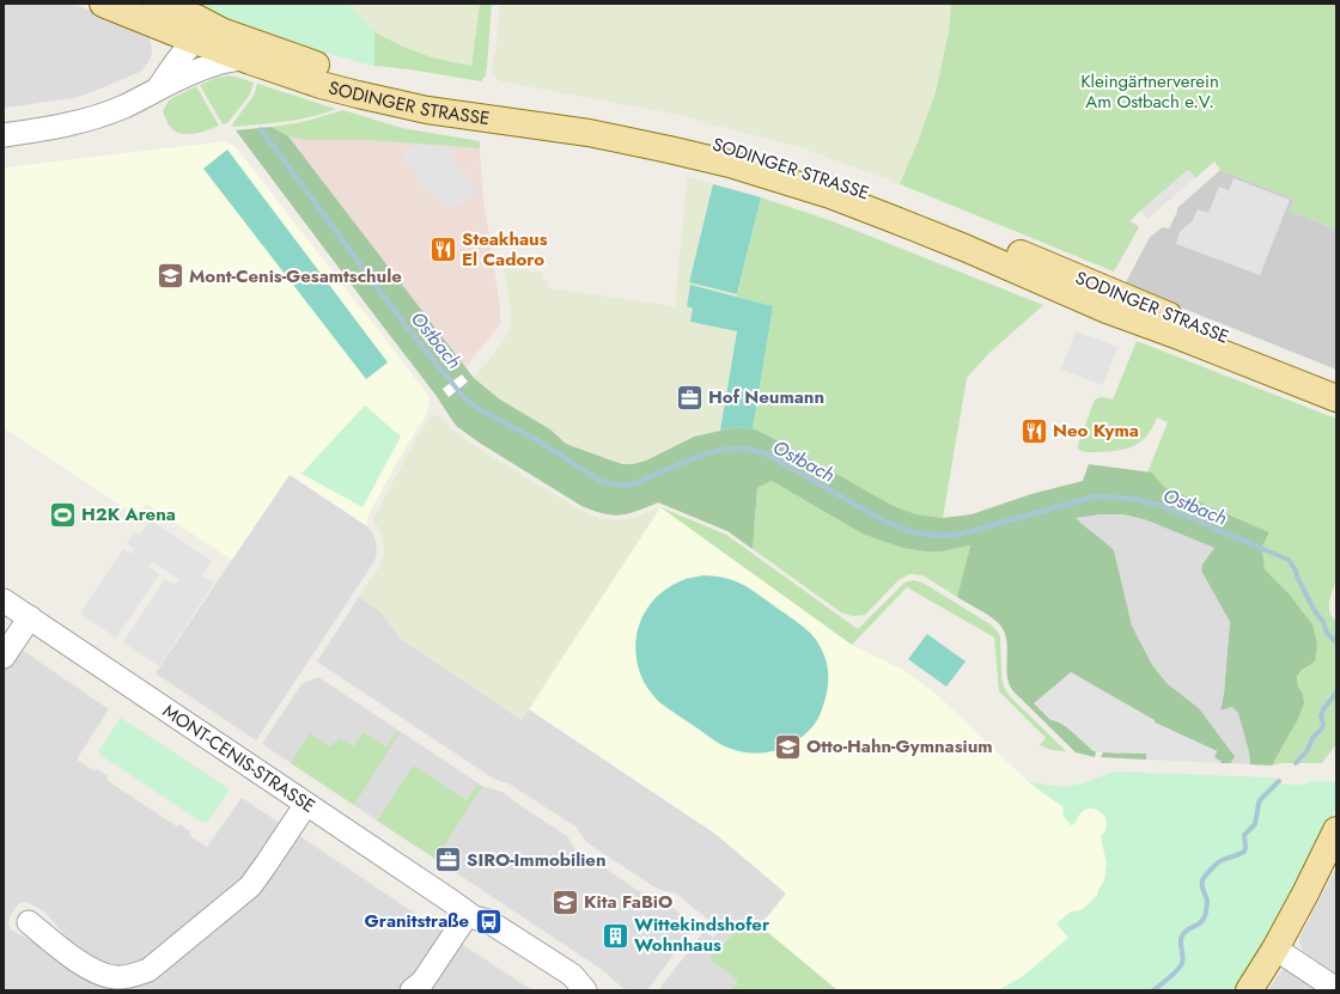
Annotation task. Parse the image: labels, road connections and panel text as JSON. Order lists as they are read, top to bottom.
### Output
{
  "streets": {
    "main road": ["SODINGER STRASSE"],
    "street": ["MONT-CENIS-STRASSE"]
  },
  "water": ["Ostbach"],
  "parks": ["Kleingärtnerverein Am Ostbach e.V."],
  "places": {
    "restaurant": ["Steakhaus El Cadoro", "Neo Kyma"],
    "school or university": ["Mont-Cenis-Gesamtschule", "Otto-Hahn-Gymnasium", "Kita FaBiO"],
    "office": ["Hof Neumann", "SIRO-Immobilien"],
    "sports": ["H2K Arena"],
    "bus stop": ["Granitstraße"],
    "building": ["Wittekindshofer Wohnhaus"]
  }
}
